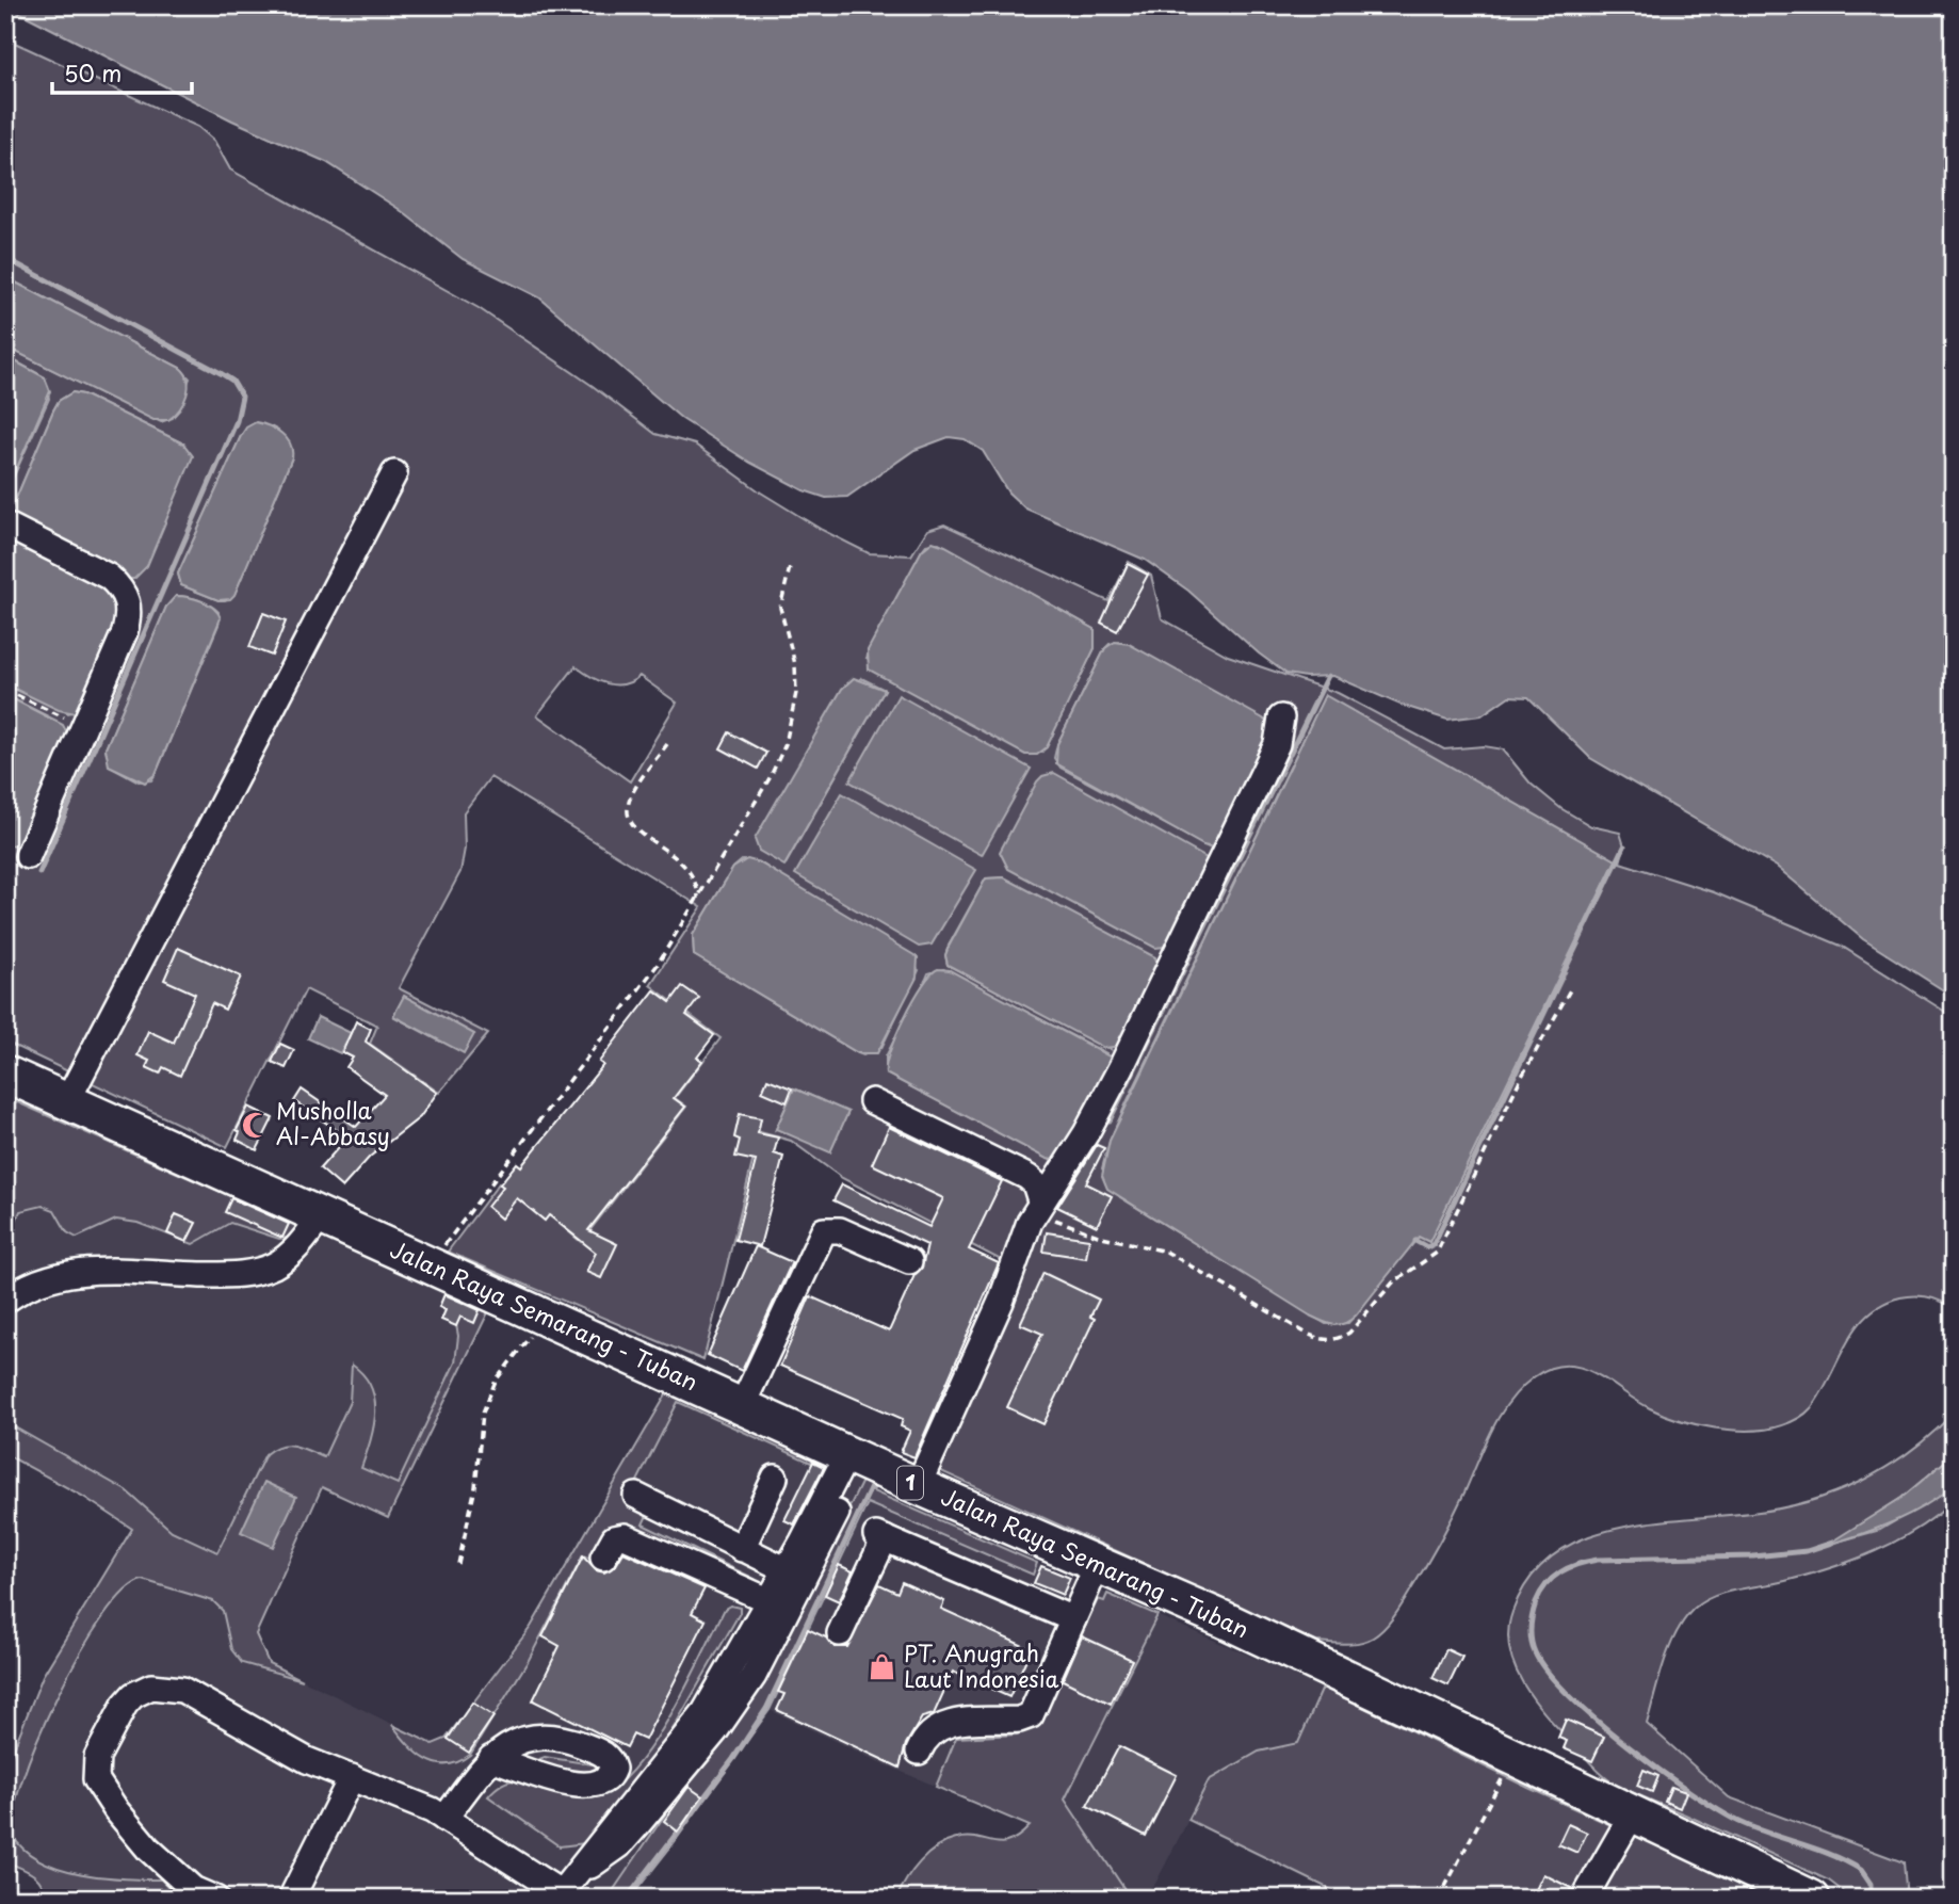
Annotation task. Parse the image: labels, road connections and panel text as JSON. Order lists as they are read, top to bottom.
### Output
{
  "streets": {
    "highway": ["Jalan Raya Semarang - Tuban", "1"]
  },
  "places": {
    "mosque": ["Musholla Al-Abbasy"],
    "shop": ["PT. Anugrah Laut Indonesia"]
  },
  "scale_bar": "50 m"
}
